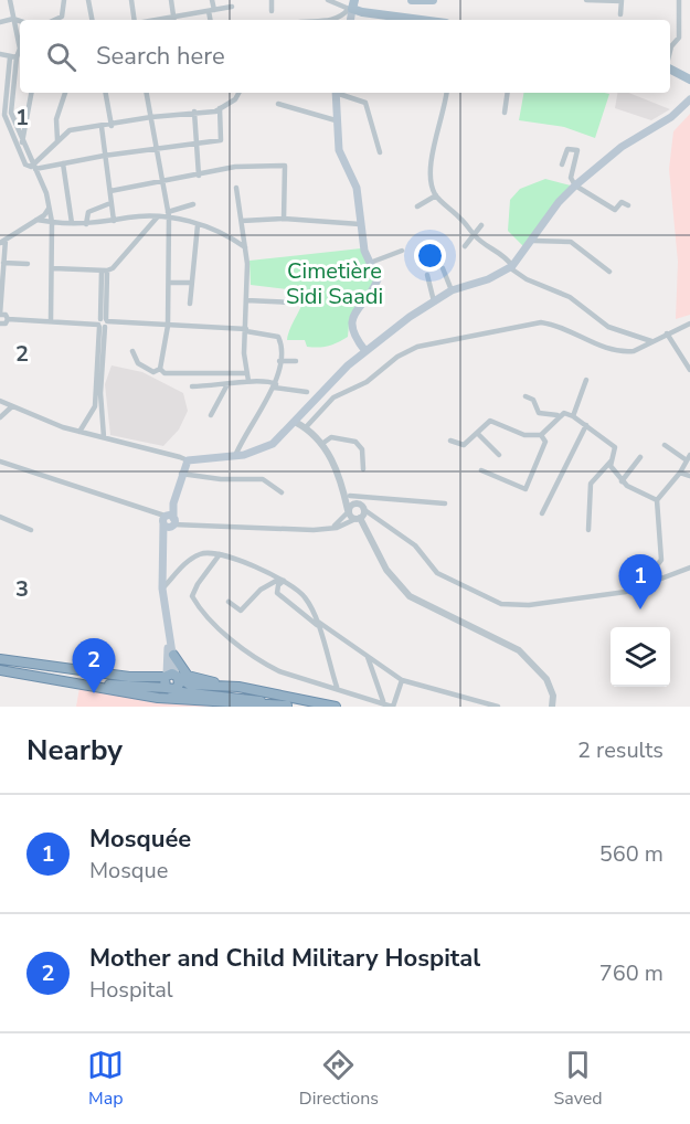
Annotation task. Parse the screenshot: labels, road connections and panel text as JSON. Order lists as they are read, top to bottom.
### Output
{
  "parks": ["Cimetière Sidi Saadi"],
  "page": {
    "search": "Search here",
    "pins": ["1", "2"],
    "heading": ["Nearby", "2 results"],
    "list": [
      {
        "mark": "1",
        "name": "Mosquée",
        "note": "Mosque",
        "value": "560 m"
      },
      {
        "mark": "2",
        "name": "Mother and Child Military Hospital",
        "note": "Hospital",
        "value": "760 m"
      }
    ],
    "nav": ["Map", "Directions", "Saved"]
  },
  "grid": {
    "rows": ["1", "2", "3"]
  }
}
